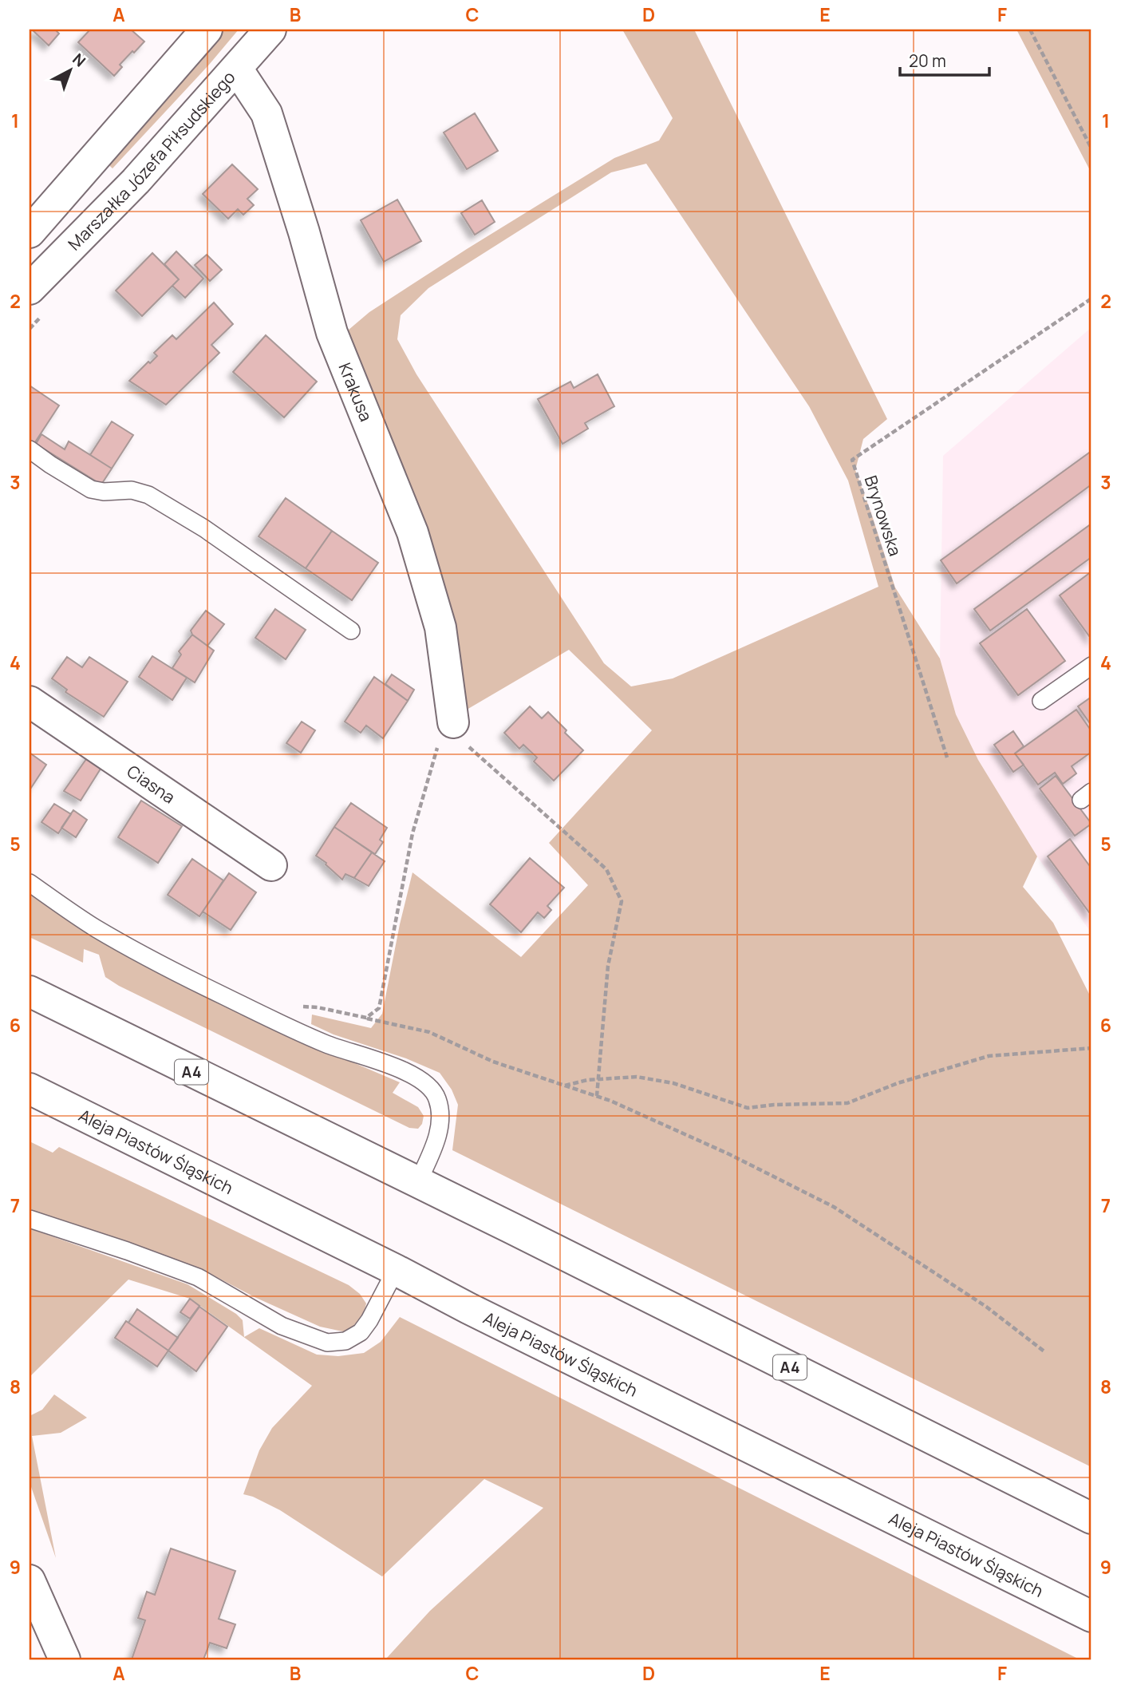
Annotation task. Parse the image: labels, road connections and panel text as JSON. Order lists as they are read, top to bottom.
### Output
{
  "streets": {
    "main road": [
      "Marszałka Józefa Piłsudskiego",
      "Krakusa",
      "Ciasna",
      "A4",
      "Aleja Piastów Śląskich"
    ],
    "path": ["Brynowska"]
  },
  "crossings": [
    ["Marszałka Józefa Piłsudskiego", "Krakusa"]
  ],
  "scale_bar": "20 m",
  "north": "top right",
  "grid": {
    "columns": [
      "A",
      "B",
      "C",
      "D",
      "E",
      "F"
    ],
    "rows": [
      "1",
      "2",
      "3",
      "4",
      "5",
      "6",
      "7",
      "8",
      "9"
    ]
  }
}
